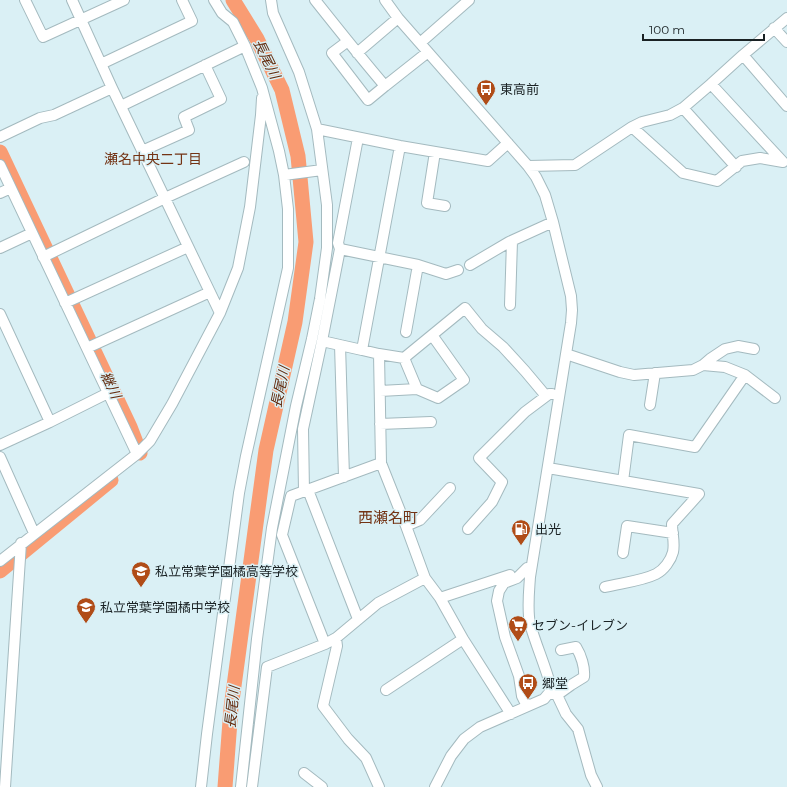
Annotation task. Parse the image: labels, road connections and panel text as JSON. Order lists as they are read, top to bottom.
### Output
{
  "districts": ["瀬名中央二丁目", "西瀬名町"],
  "water": ["長尾川", "継川"],
  "places": {
    "bus stop": ["東高前", "郷堂"],
    "fuel station": ["出光"],
    "school or university": ["私立常葉学園橘高等学校", "私立常葉学園橘中学校"],
    "supermarket": ["セブン-イレブン"]
  },
  "scale_bar": "100 m"
}
